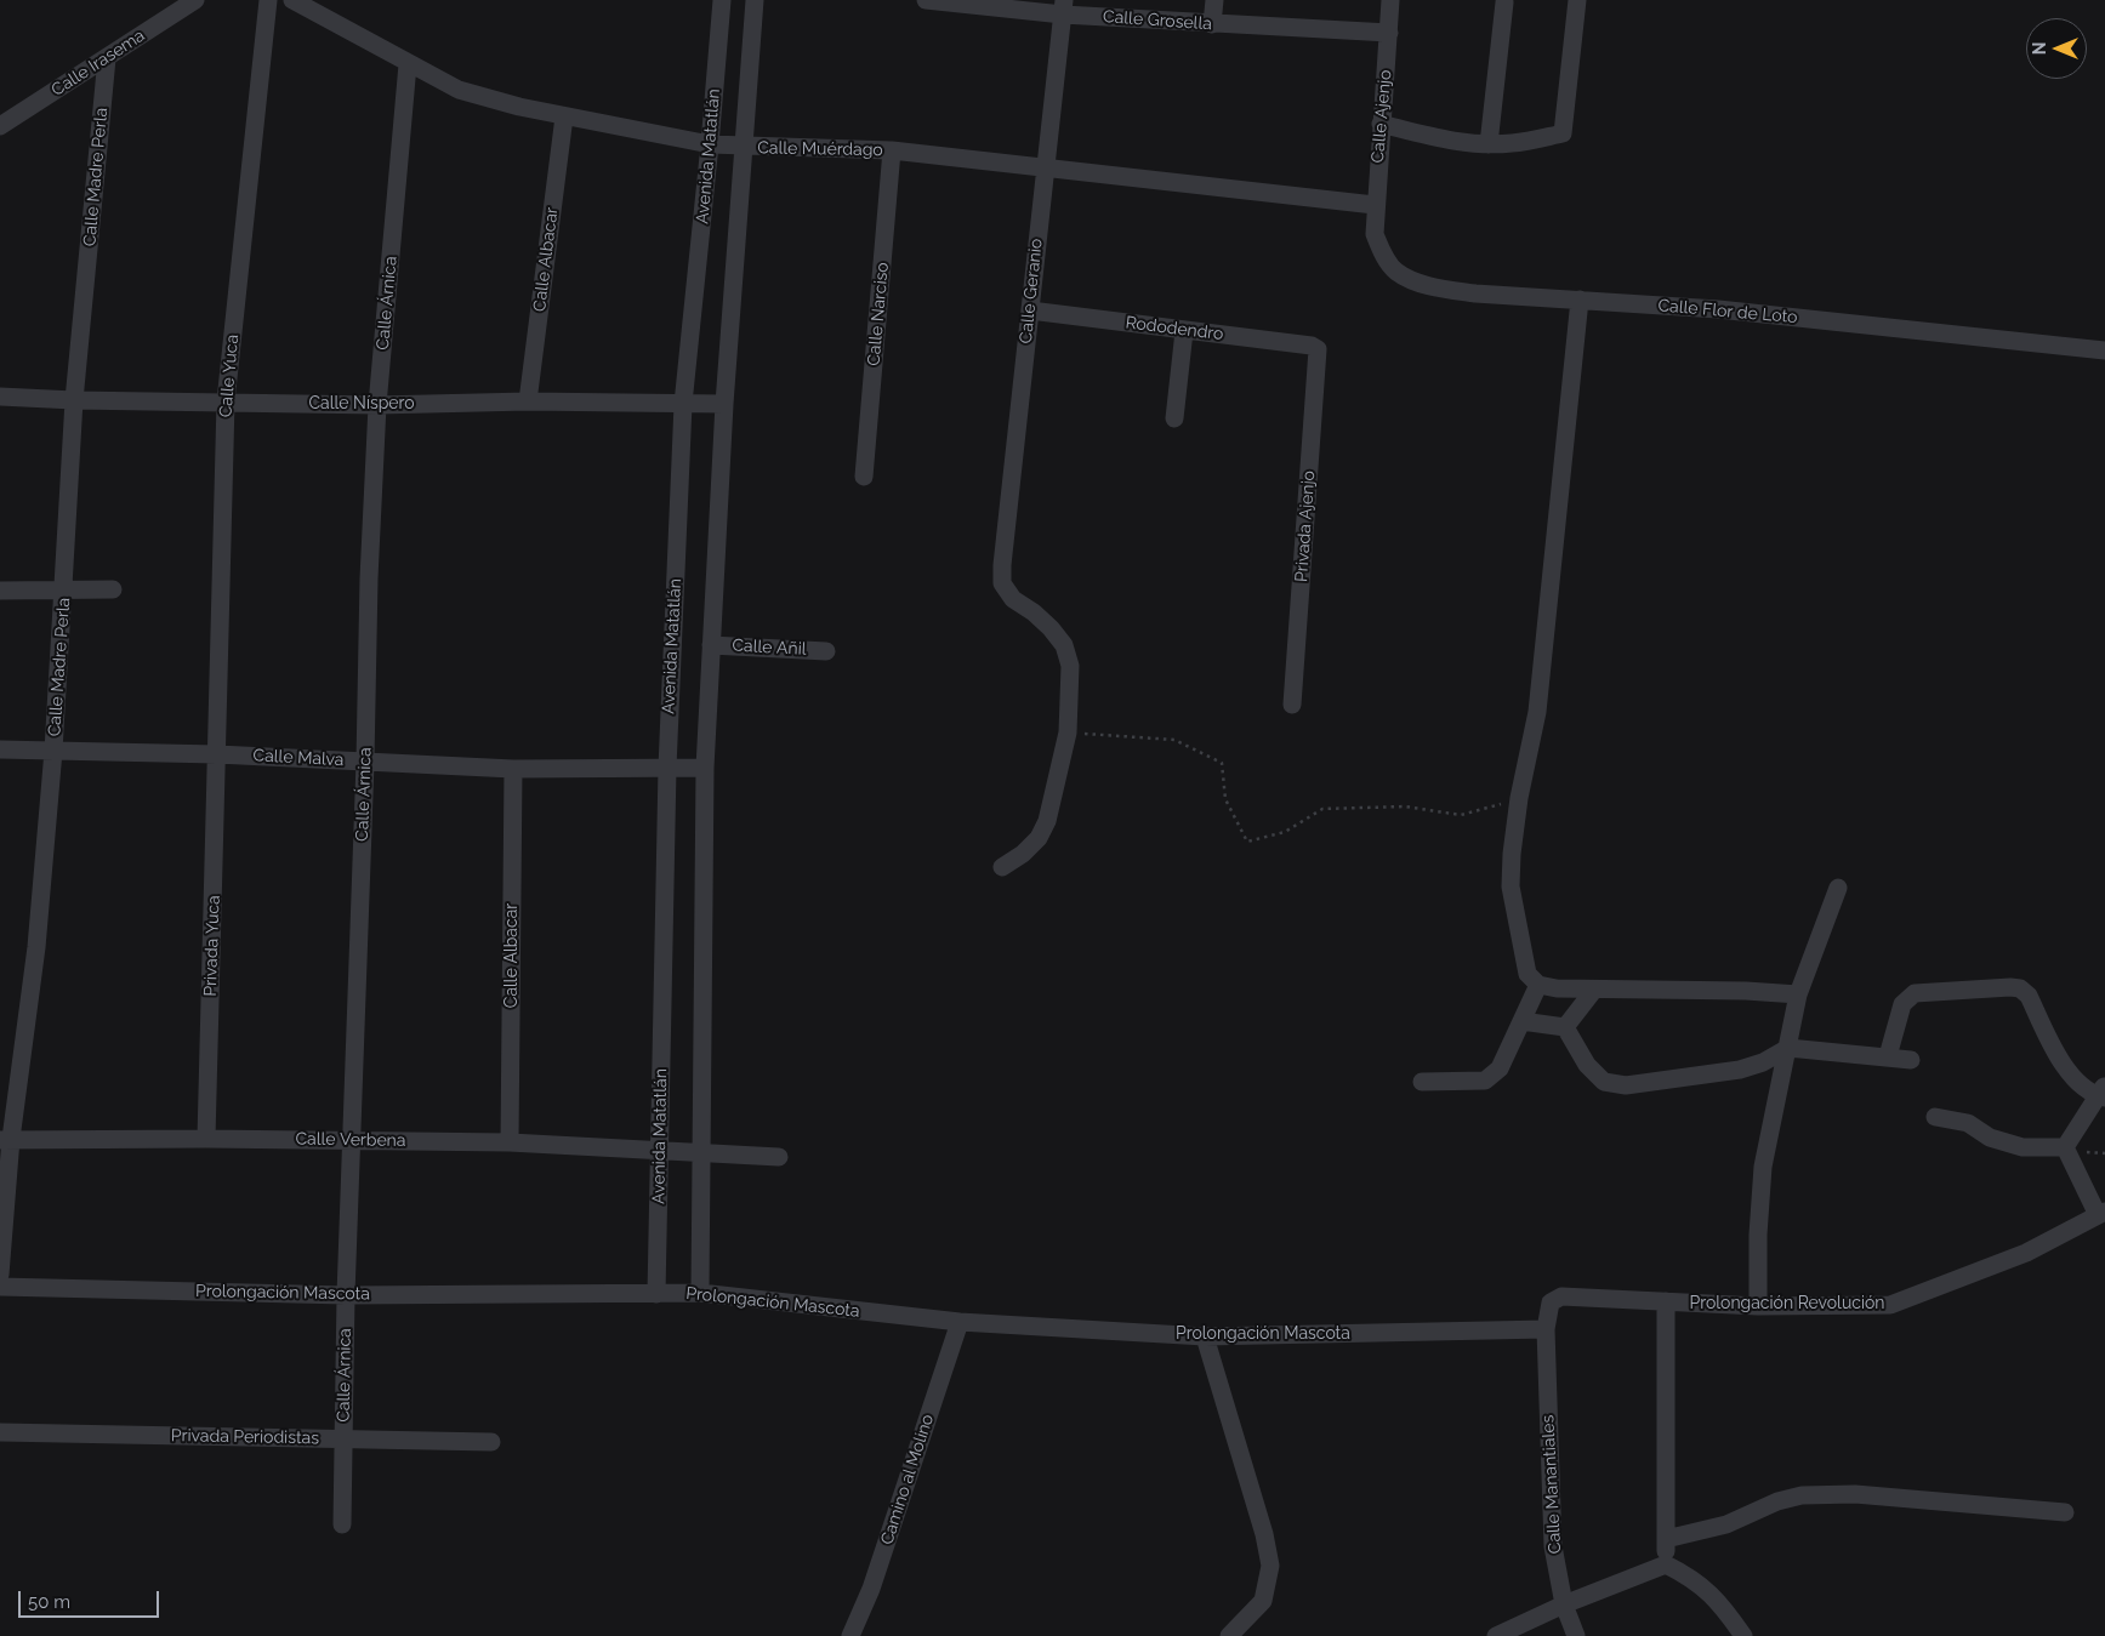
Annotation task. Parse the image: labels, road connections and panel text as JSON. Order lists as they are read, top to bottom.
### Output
{
  "streets": {
    "street": [
      "Calle Grosella",
      "Calle Irasema",
      "Calle Ajenjo",
      "Calle Muérdago",
      "Avenida Matatlán",
      "Calle Madre Perla",
      "Calle Albacar",
      "Calle Geranio",
      "Calle Árnica",
      "Calle Flor de Loto",
      "Calle Narciso",
      "Rododendro",
      "Calle Yuca",
      "Calle Níspero",
      "Privada Ajenjo",
      "Calle Añil",
      "Calle Malva",
      "Privada Yuca",
      "Calle Verbena",
      "Prolongación Mascota",
      "Prolongación Revolución",
      "Privada Periodistas",
      "Camino al Molino",
      "Calle Manantiales"
    ]
  },
  "crossings": [
    ["Calle Grosella", "Calle Ajenjo"],
    ["Calle Grosella", "Calle Geranio"],
    ["Calle Irasema", "Calle Madre Perla"],
    ["Calle Ajenjo", "Calle Muérdago"],
    ["Calle Ajenjo", "Calle Flor de Loto"],
    ["Calle Muérdago", "Avenida Matatlán"],
    ["Calle Muérdago", "Calle Albacar"],
    ["Calle Muérdago", "Calle Geranio"],
    ["Calle Muérdago", "Calle Árnica"],
    ["Calle Muérdago", "Calle Narciso"],
    ["Avenida Matatlán", "Calle Níspero"],
    ["Avenida Matatlán", "Calle Añil"],
    ["Avenida Matatlán", "Calle Malva"],
    ["Avenida Matatlán", "Calle Verbena"],
    ["Avenida Matatlán", "Prolongación Mascota"],
    ["Calle Madre Perla", "Calle Níspero"],
    ["Calle Madre Perla", "Calle Malva"],
    ["Calle Madre Perla", "Calle Verbena"],
    ["Calle Albacar", "Calle Níspero"],
    ["Calle Albacar", "Calle Malva"],
    ["Calle Albacar", "Calle Verbena"],
    ["Calle Geranio", "Rododendro"],
    ["Calle Árnica", "Calle Níspero"],
    ["Calle Árnica", "Calle Malva"],
    ["Calle Árnica", "Calle Verbena"],
    ["Calle Árnica", "Prolongación Mascota"],
    ["Calle Árnica", "Privada Periodistas"],
    ["Rododendro", "Privada Ajenjo"],
    ["Calle Yuca", "Calle Níspero"],
    ["Calle Yuca", "Calle Malva"],
    ["Calle Yuca", "Privada Yuca"],
    ["Calle Malva", "Privada Yuca"],
    ["Privada Yuca", "Calle Verbena"],
    ["Prolongación Mascota", "Prolongación Revolución"],
    ["Prolongación Mascota", "Camino al Molino"],
    ["Prolongación Mascota", "Calle Manantiales"],
    ["Prolongación Revolución", "Calle Manantiales"]
  ],
  "scale_bar": "50 m",
  "north": "left"
}
